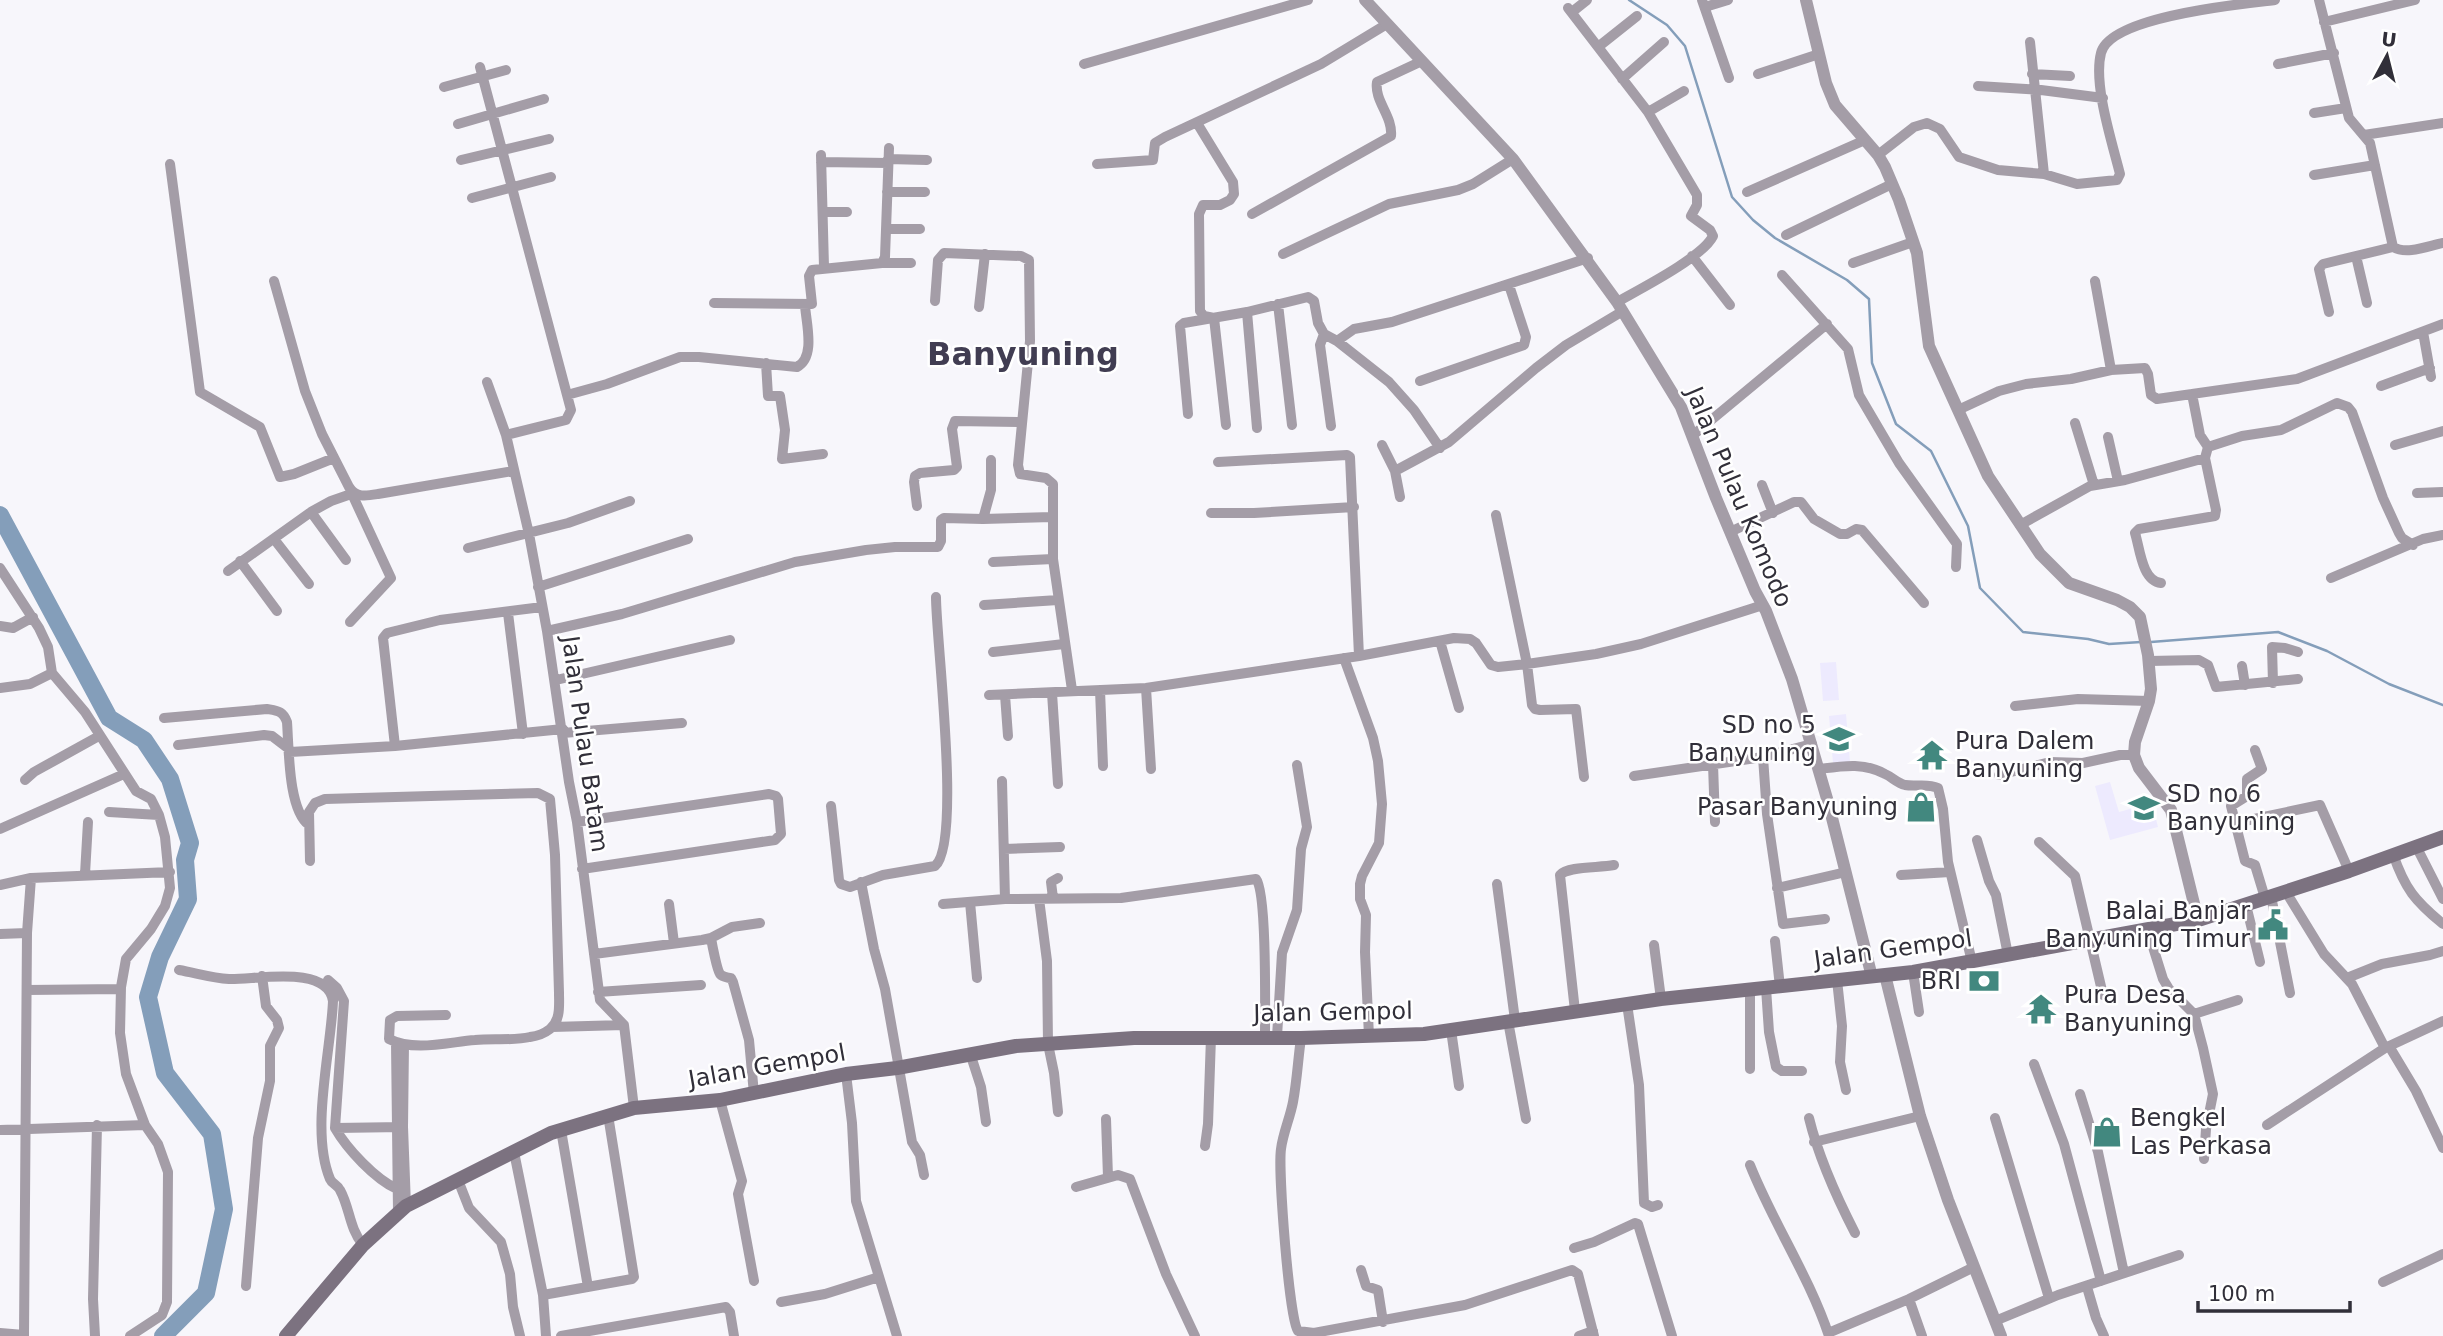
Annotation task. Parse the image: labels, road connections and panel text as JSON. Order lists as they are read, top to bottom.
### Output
{
  "streets": {
    "main road": ["Jalan Gempol"],
    "street": ["Jalan Pulau Komodo", "Jalan Pulau Batam"]
  },
  "crossings": [
    ["Jalan Pulau Komodo", "Jalan Gempol"]
  ],
  "districts": ["Banyuning"],
  "places": {
    "school or university": ["SD no 5 Banyuning", "SD no 6 Banyuning"],
    "temple": ["Pura Dalem Banyuning", "Pura Desa Banyuning"],
    "shop": ["Pasar Banyuning", "Bengkel Las Perkasa"],
    "public building": ["Balai Banjar Banyuning Timur"],
    "bank": ["BRI"]
  },
  "scale_bar": "100 m",
  "north": "top"
}
